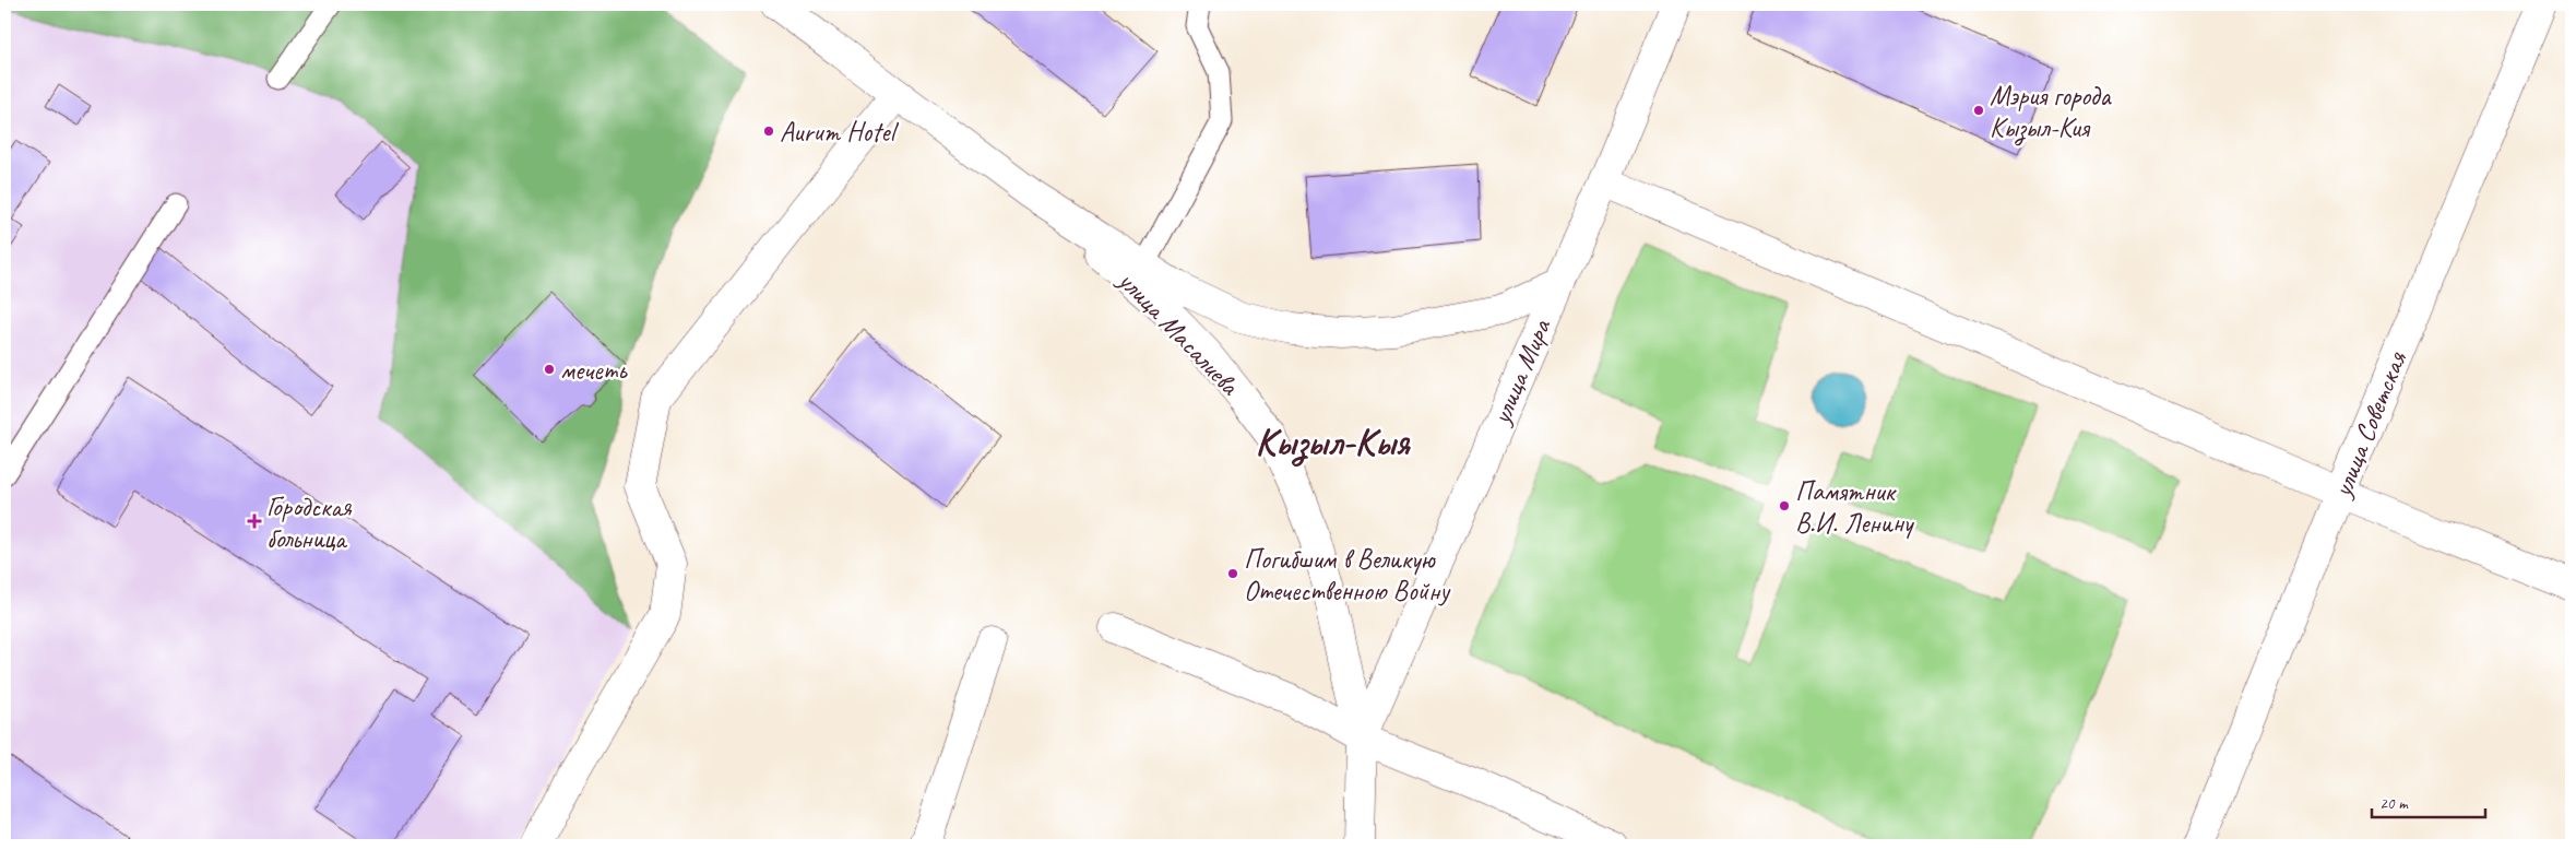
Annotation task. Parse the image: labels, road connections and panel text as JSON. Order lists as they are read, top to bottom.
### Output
{
  "streets": {
    "street": ["улица Масалиева", "улица Мира", "улица Советская"]
  },
  "crossings": [
    ["улица Масалиева", "улица Мира"]
  ],
  "districts": ["Кызыл-Кыя"],
  "places": {
    "other": [
      "Мэрия города Кызыл-Кия",
      "Aurum Hotel",
      "мечеть",
      "Памятник В.И. Ленину",
      "Погибшим в Великую Отечественною Войну"
    ],
    "health": ["Городская больница"]
  },
  "scale_bar": "20 m"
}
